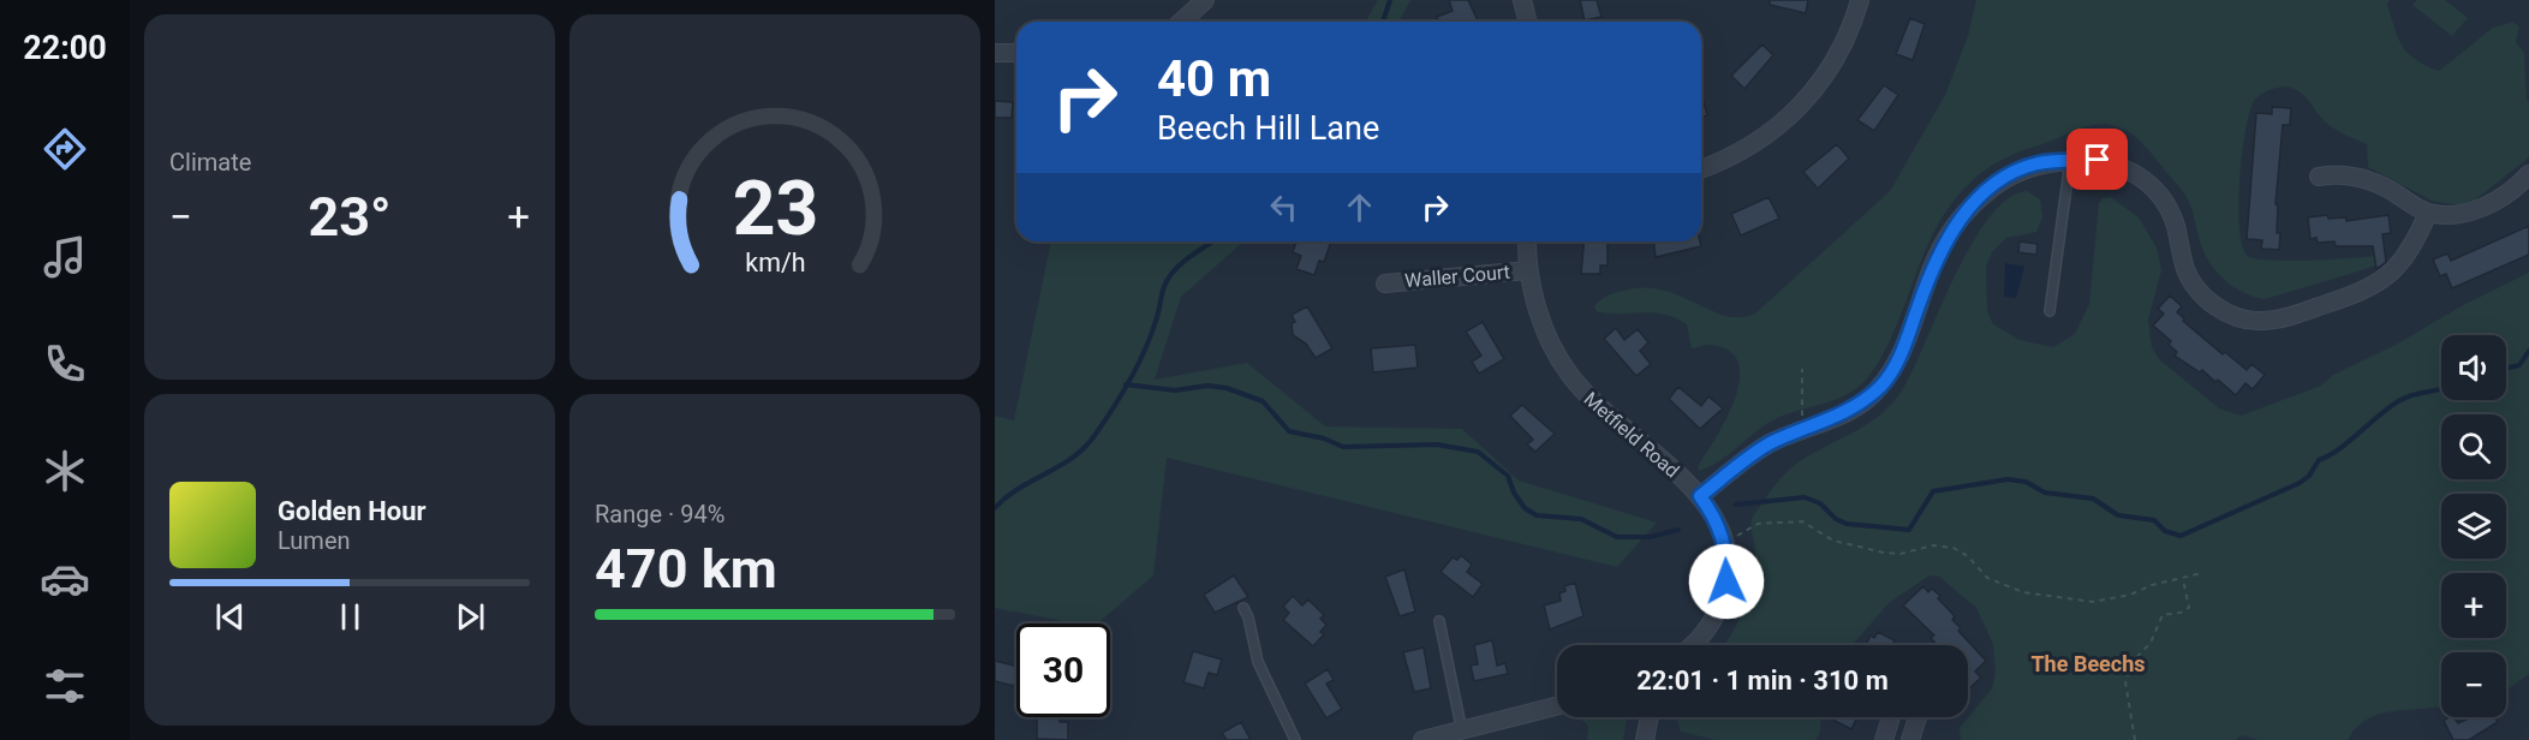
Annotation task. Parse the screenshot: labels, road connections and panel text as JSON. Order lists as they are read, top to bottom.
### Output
{
  "streets": {
    "street": ["Waller Court", "Metfield Road"]
  },
  "crossings": [
    ["Waller Court", "Metfield Road"]
  ],
  "districts": ["The Beechs"],
  "page": {
    "tabs": "22:00",
    "tile": [
      "Climate",
      ["Range · 94%", "470 km"]
    ],
    "turn": ["40 m", "Beech Hill Lane"],
    "heat": ["−", "23°", "+"],
    "map_buttons": ["+", "−"],
    "song": ["Golden Hour", "Lumen"],
    "limit": "30",
    "trip": "22:01 · 1 min · 310 m",
    "gauge": ["23", "km/h"]
  }
}
